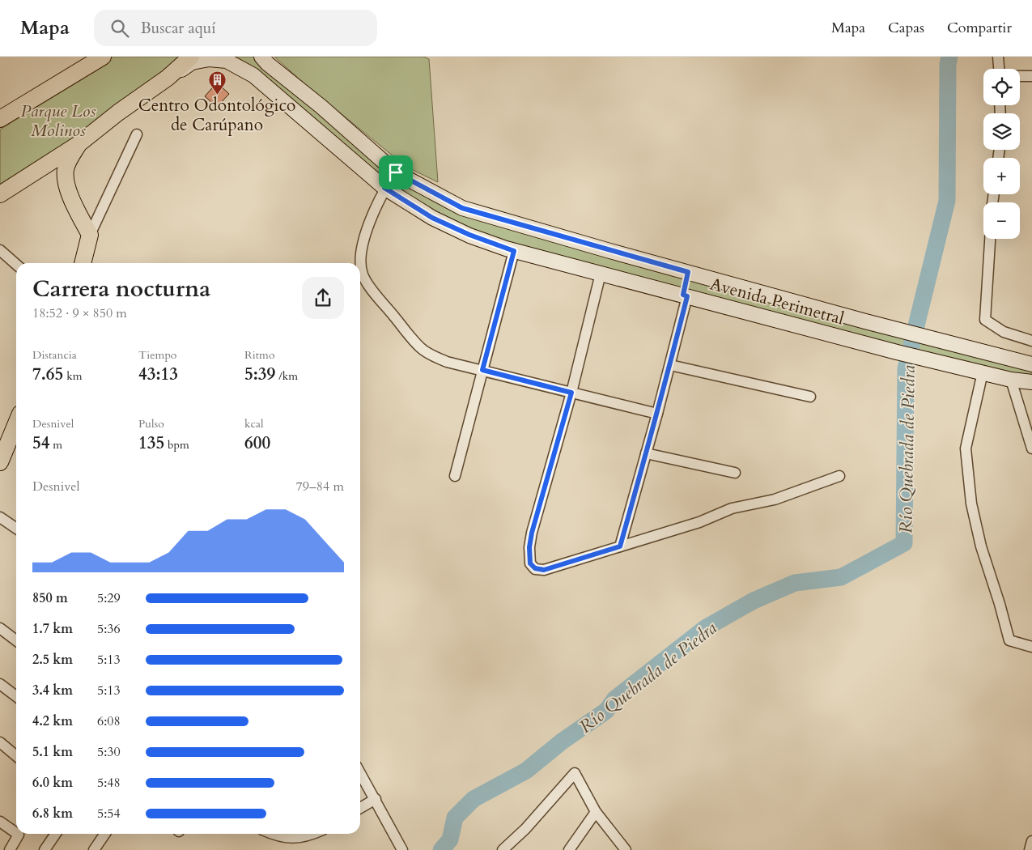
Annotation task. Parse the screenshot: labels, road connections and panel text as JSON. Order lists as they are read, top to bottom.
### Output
{
  "streets": {
    "main road": ["Avenida Perimetral"]
  },
  "water": ["Río Quebrada de Piedra"],
  "parks": ["Parque Los Molinos"],
  "places": {
    "building": ["Centro Odontológico de Carúpano"]
  },
  "page": {
    "header": "Mapa",
    "search": "Buscar aquí",
    "nav": ["Mapa", "Capas", "Compartir"],
    "map_buttons": ["+", "−"],
    "heading": ["Carrera nocturna", "18:52 · 9 × 850 m"],
    "stats": [
      ["Distancia", "7.65 km"],
      ["Tiempo", "43:13"],
      ["Ritmo", "5:39 /km"],
      ["Desnivel", "54 m"],
      ["Pulso", "135 bpm"],
      ["kcal", "600"]
    ],
    "chart": ["Desnivel", "79–84 m"],
    "list": [
      {
        "name": "850 m",
        "note": "5:29"
      },
      {
        "name": "1.7 km",
        "note": "5:36"
      },
      {
        "name": "2.5 km",
        "note": "5:13"
      },
      {
        "name": "3.4 km",
        "note": "5:13"
      },
      {
        "name": "4.2 km",
        "note": "6:08"
      },
      {
        "name": "5.1 km",
        "note": "5:30"
      },
      {
        "name": "6.0 km",
        "note": "5:48"
      },
      {
        "name": "6.8 km",
        "note": "5:54"
      }
    ]
  }
}
